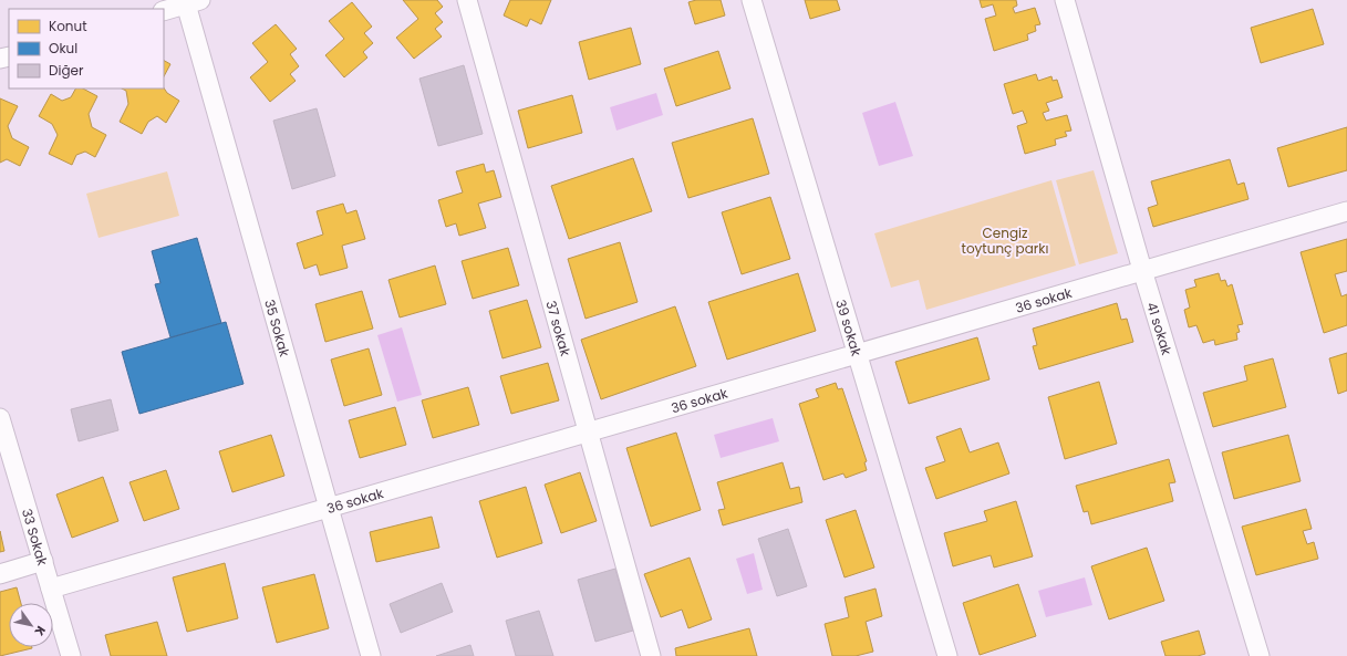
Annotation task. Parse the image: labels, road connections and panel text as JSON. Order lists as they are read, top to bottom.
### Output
{
  "streets": {
    "street": [
      "36 sokak",
      "35 Sokak",
      "37 sokak",
      "39 sokak",
      "41 sokak",
      "33 Sokak"
    ]
  },
  "crossings": [
    ["36 sokak", "35 Sokak"],
    ["36 sokak", "37 sokak"],
    ["36 sokak", "39 sokak"],
    ["36 sokak", "41 sokak"],
    ["36 sokak", "33 Sokak"]
  ],
  "parks": ["Cengiz toytunç parkı"],
  "legend": ["Konut", "Okul", "Diğer"],
  "north": "bottom right"
}
